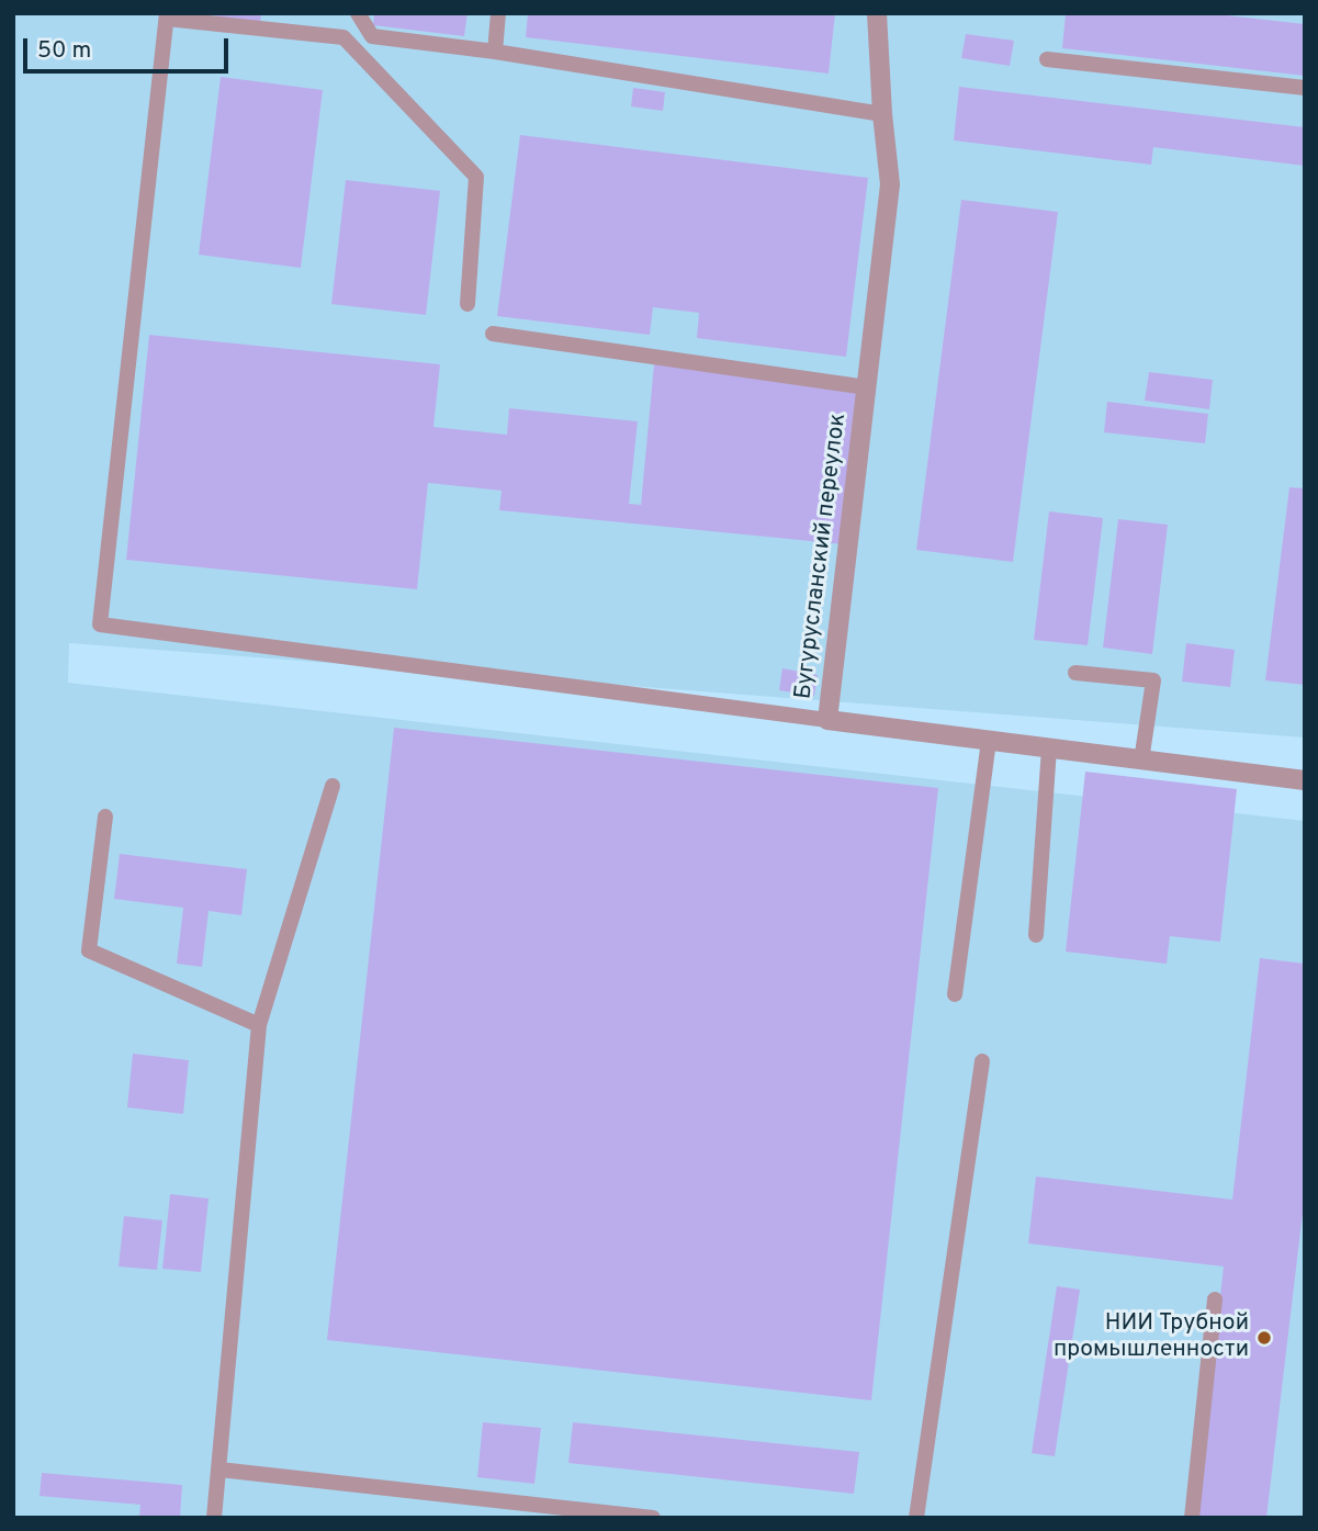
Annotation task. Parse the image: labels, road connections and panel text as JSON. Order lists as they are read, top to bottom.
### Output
{
  "streets": {
    "street": ["Бугурусланский переулок"]
  },
  "places": ["НИИ Трубной промышленности"],
  "scale_bar": "50 m"
}
